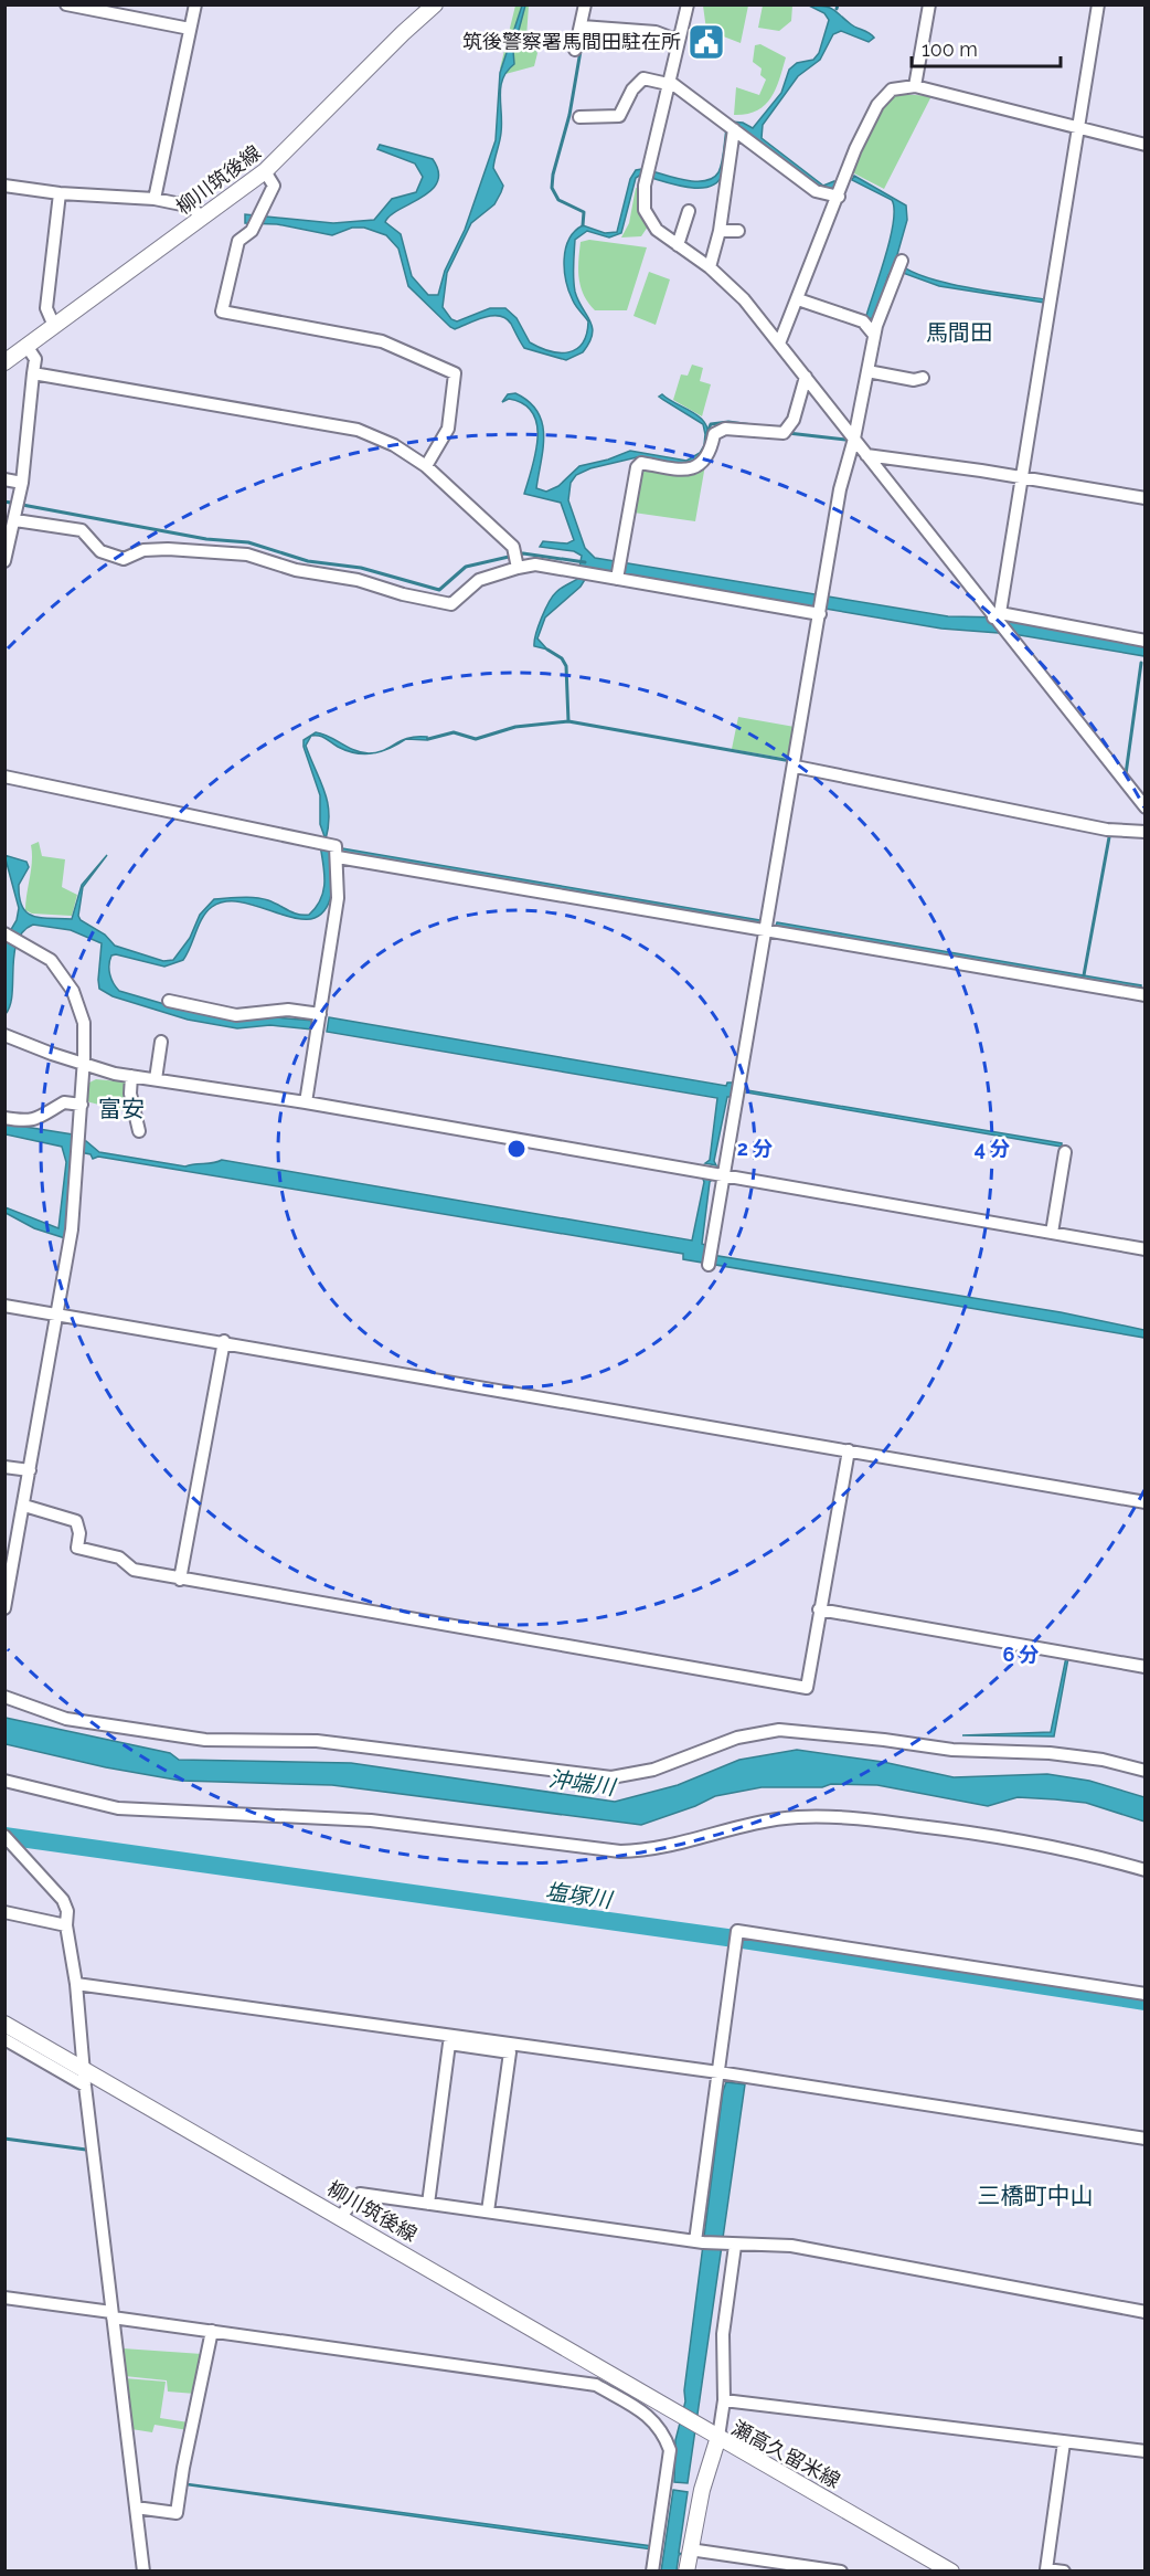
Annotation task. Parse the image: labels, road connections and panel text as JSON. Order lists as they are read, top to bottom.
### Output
{
  "streets": {
    "main road": ["柳川筑後線", "瀬高久留米線"]
  },
  "crossings": [
    ["柳川筑後線", "瀬高久留米線"]
  ],
  "districts": ["馬間田", "富安", "三橋町中山"],
  "water": ["沖端川", "塩塚川"],
  "places": {
    "public building": ["筑後警察署馬間田駐在所"]
  },
  "scale_bar": "100 m",
  "rings": ["2 分", "4 分", "6 分"]
}
